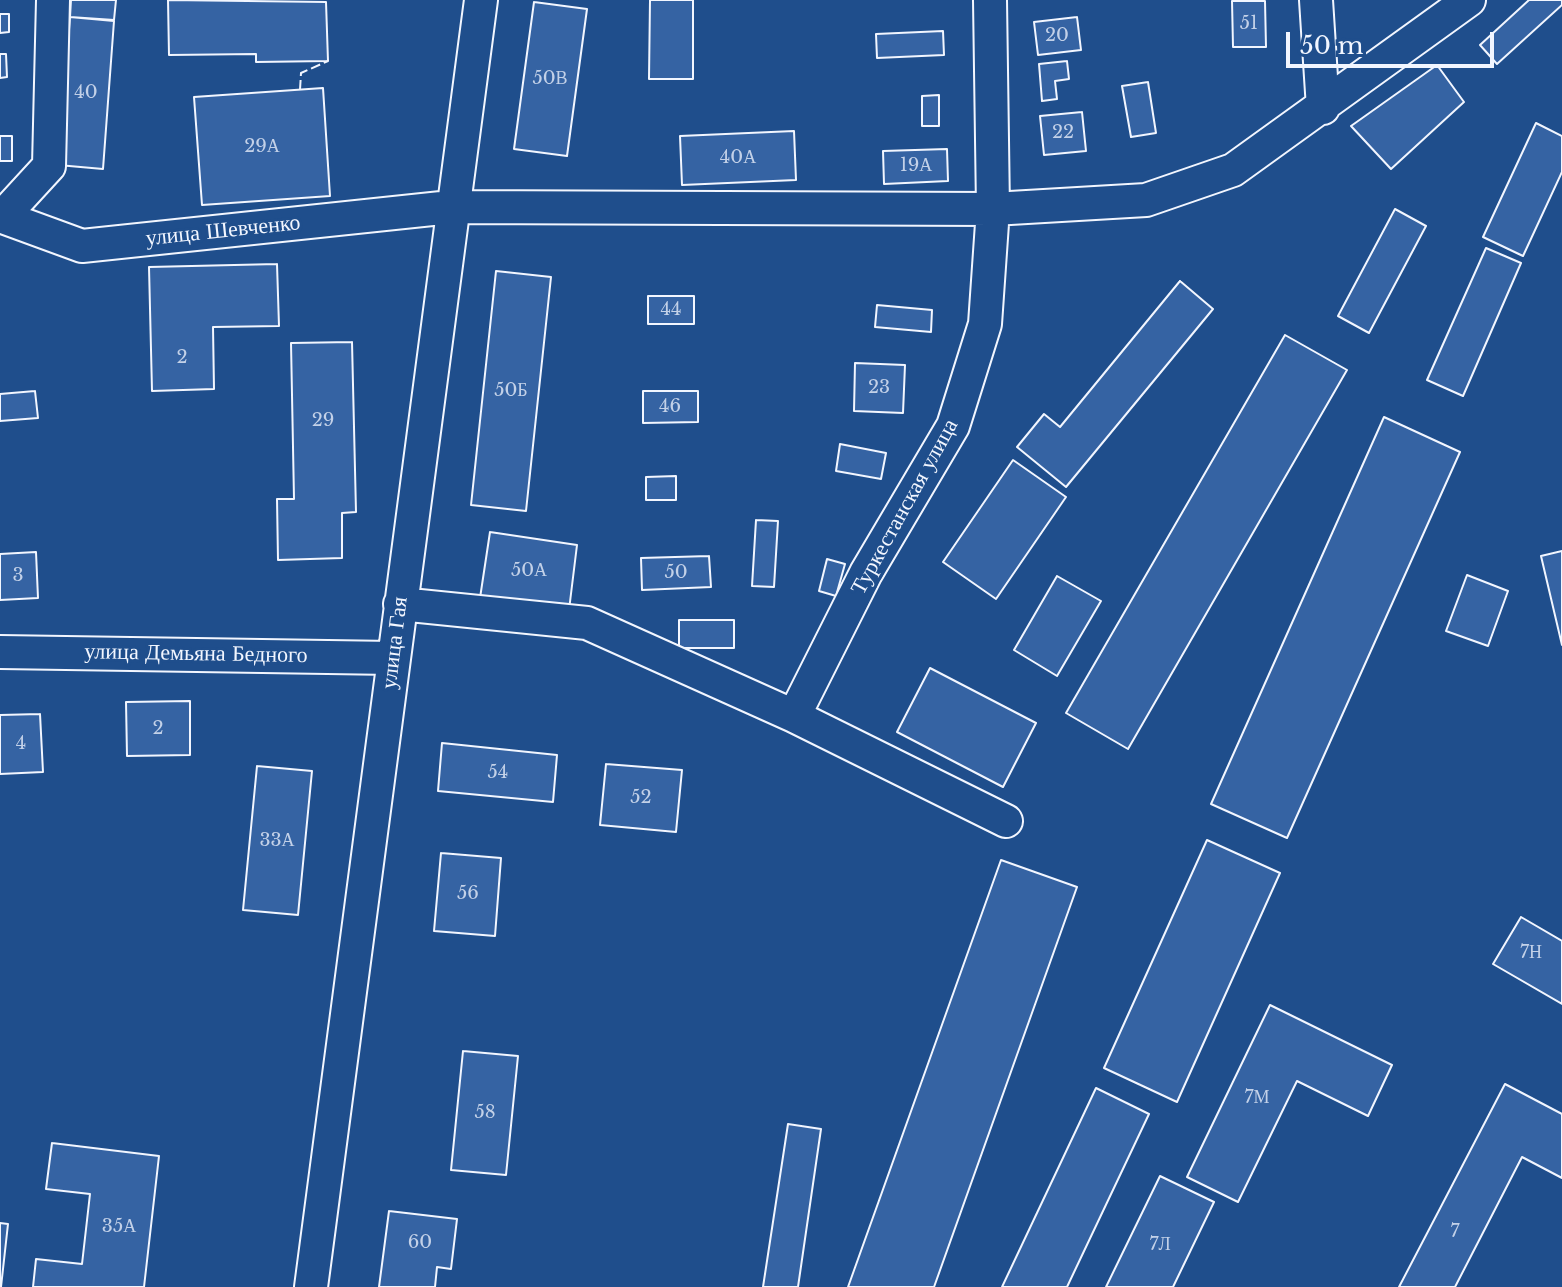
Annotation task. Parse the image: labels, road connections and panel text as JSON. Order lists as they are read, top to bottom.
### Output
{
  "streets": {
    "street": [
      "улица Шевченко",
      "Туркестанская улица",
      "улица Гая",
      "улица Демьяна Бедного"
    ]
  },
  "crossings": [
    ["улица Шевченко", "Туркестанская улица"],
    ["улица Шевченко", "улица Гая"],
    ["улица Гая", "улица Демьяна Бедного"]
  ],
  "house_numbers": [
    "51",
    "20",
    "50В",
    "40",
    "22",
    "29А",
    "40А",
    "19А",
    "44",
    "2",
    "23",
    "50Б",
    "46",
    "29",
    "50А",
    "50",
    "3",
    "2",
    "4",
    "54",
    "52",
    "33А",
    "56",
    "7Н",
    "7М",
    "58",
    "35А",
    "7",
    "60",
    "7Л"
  ],
  "scale_bar": "50 m"
}
